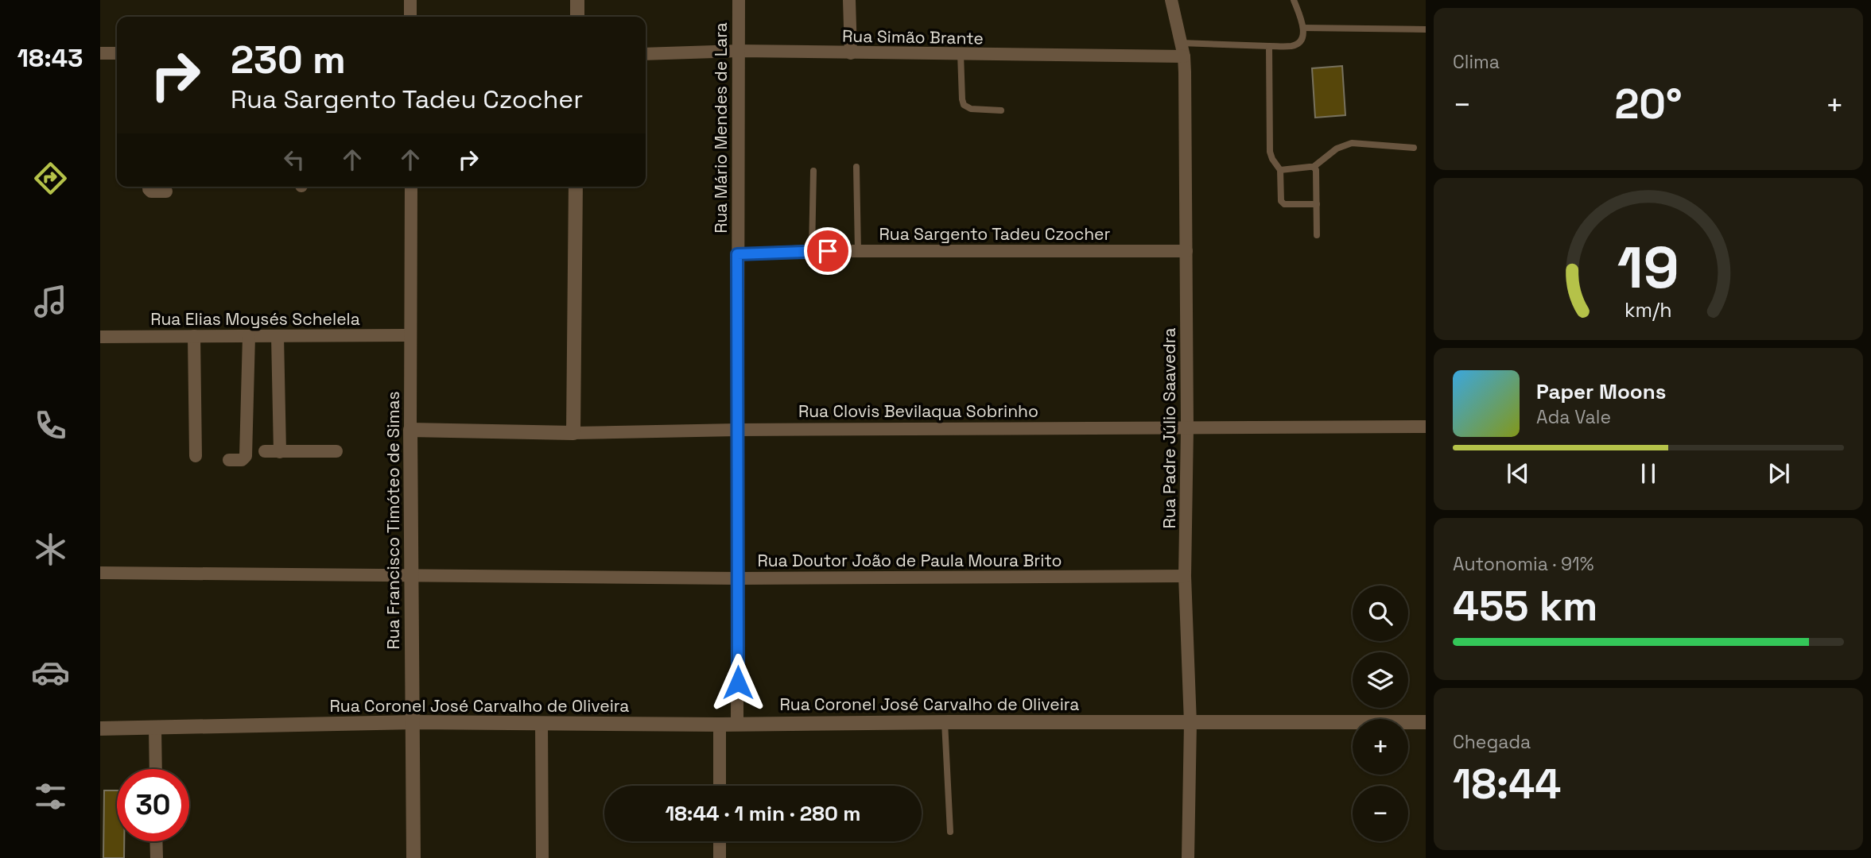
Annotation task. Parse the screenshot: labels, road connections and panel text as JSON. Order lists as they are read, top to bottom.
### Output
{
  "streets": {
    "street": [
      "Rua Simão Brante",
      "Rua Mário Mendes de Lara",
      "Rua Sargento Tadeu Czocher",
      "Rua Elias Moysés Schelela",
      "Rua Clovis Bevilaqua Sobrinho",
      "Rua Padre Júlio Saavedra",
      "Rua Francisco Timóteo de Simas",
      "Rua Doutor João de Paula Moura Brito",
      "Rua Coronel José Carvalho de Oliveira"
    ]
  },
  "crossings": [
    ["Rua Simão Brante", "Rua Mário Mendes de Lara"],
    ["Rua Simão Brante", "Rua Padre Júlio Saavedra"],
    ["Rua Mário Mendes de Lara", "Rua Sargento Tadeu Czocher"],
    ["Rua Mário Mendes de Lara", "Rua Clovis Bevilaqua Sobrinho"],
    ["Rua Mário Mendes de Lara", "Rua Doutor João de Paula Moura Brito"],
    ["Rua Mário Mendes de Lara", "Rua Coronel José Carvalho de Oliveira"],
    ["Rua Sargento Tadeu Czocher", "Rua Padre Júlio Saavedra"],
    ["Rua Elias Moysés Schelela", "Rua Francisco Timóteo de Simas"],
    ["Rua Clovis Bevilaqua Sobrinho", "Rua Padre Júlio Saavedra"],
    ["Rua Clovis Bevilaqua Sobrinho", "Rua Francisco Timóteo de Simas"],
    ["Rua Padre Júlio Saavedra", "Rua Doutor João de Paula Moura Brito"],
    ["Rua Padre Júlio Saavedra", "Rua Coronel José Carvalho de Oliveira"],
    ["Rua Francisco Timóteo de Simas", "Rua Doutor João de Paula Moura Brito"],
    ["Rua Francisco Timóteo de Simas", "Rua Coronel José Carvalho de Oliveira"]
  ],
  "page": {
    "tabs": "18:43",
    "tile": [
      "Clima",
      ["Autonomia · 91%", "455 km"],
      ["Chegada", "18:44"]
    ],
    "turn": ["230 m", "Rua Sargento Tadeu Czocher"],
    "heat": ["−", "20°", "+"],
    "song": ["Paper Moons", "Ada Vale"],
    "map_buttons": ["+", "−"],
    "limit": "30",
    "trip": "18:44 · 1 min · 280 m",
    "gauge": ["19", "km/h"]
  }
}
